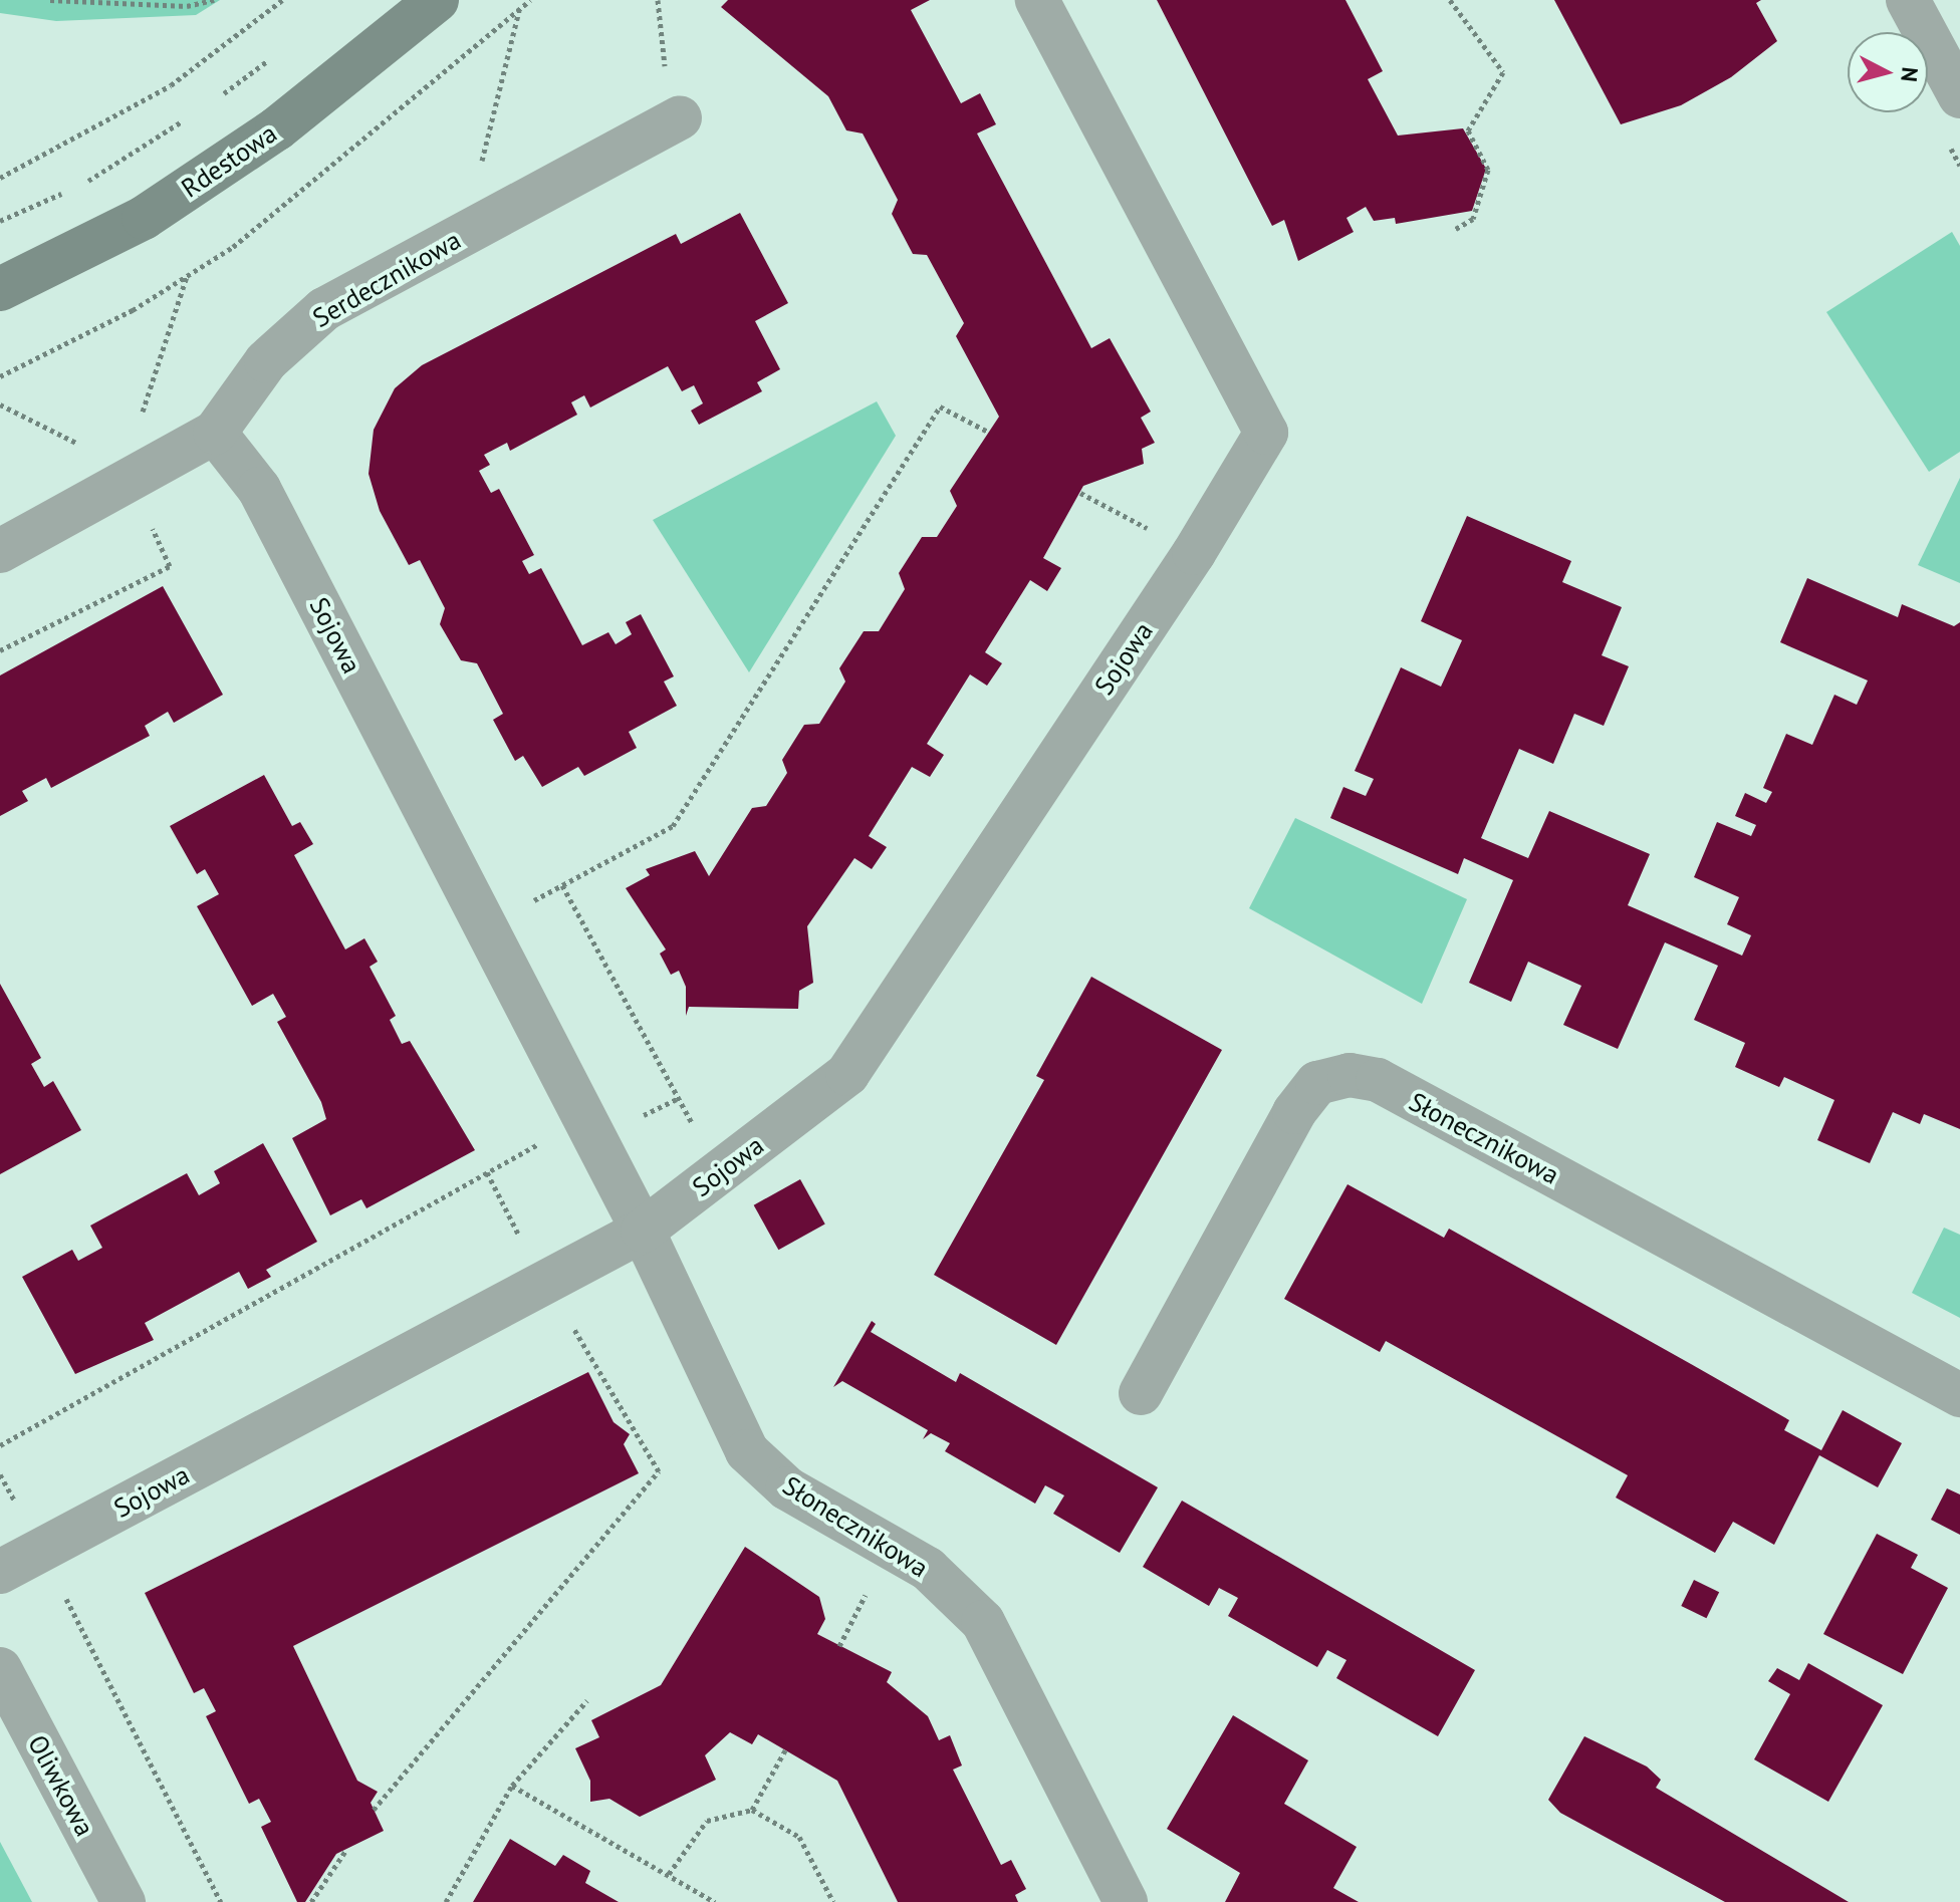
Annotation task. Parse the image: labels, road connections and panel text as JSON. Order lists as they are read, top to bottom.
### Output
{
  "streets": {
    "street": [
      "Rdestowa",
      "Serdecznikowa",
      "Sojowa",
      "Słonecznikowa",
      "Oliwkowa"
    ]
  },
  "crossings": [
    ["Serdecznikowa", "Sojowa"],
    ["Sojowa", "Słonecznikowa"]
  ],
  "north": "right"
}
